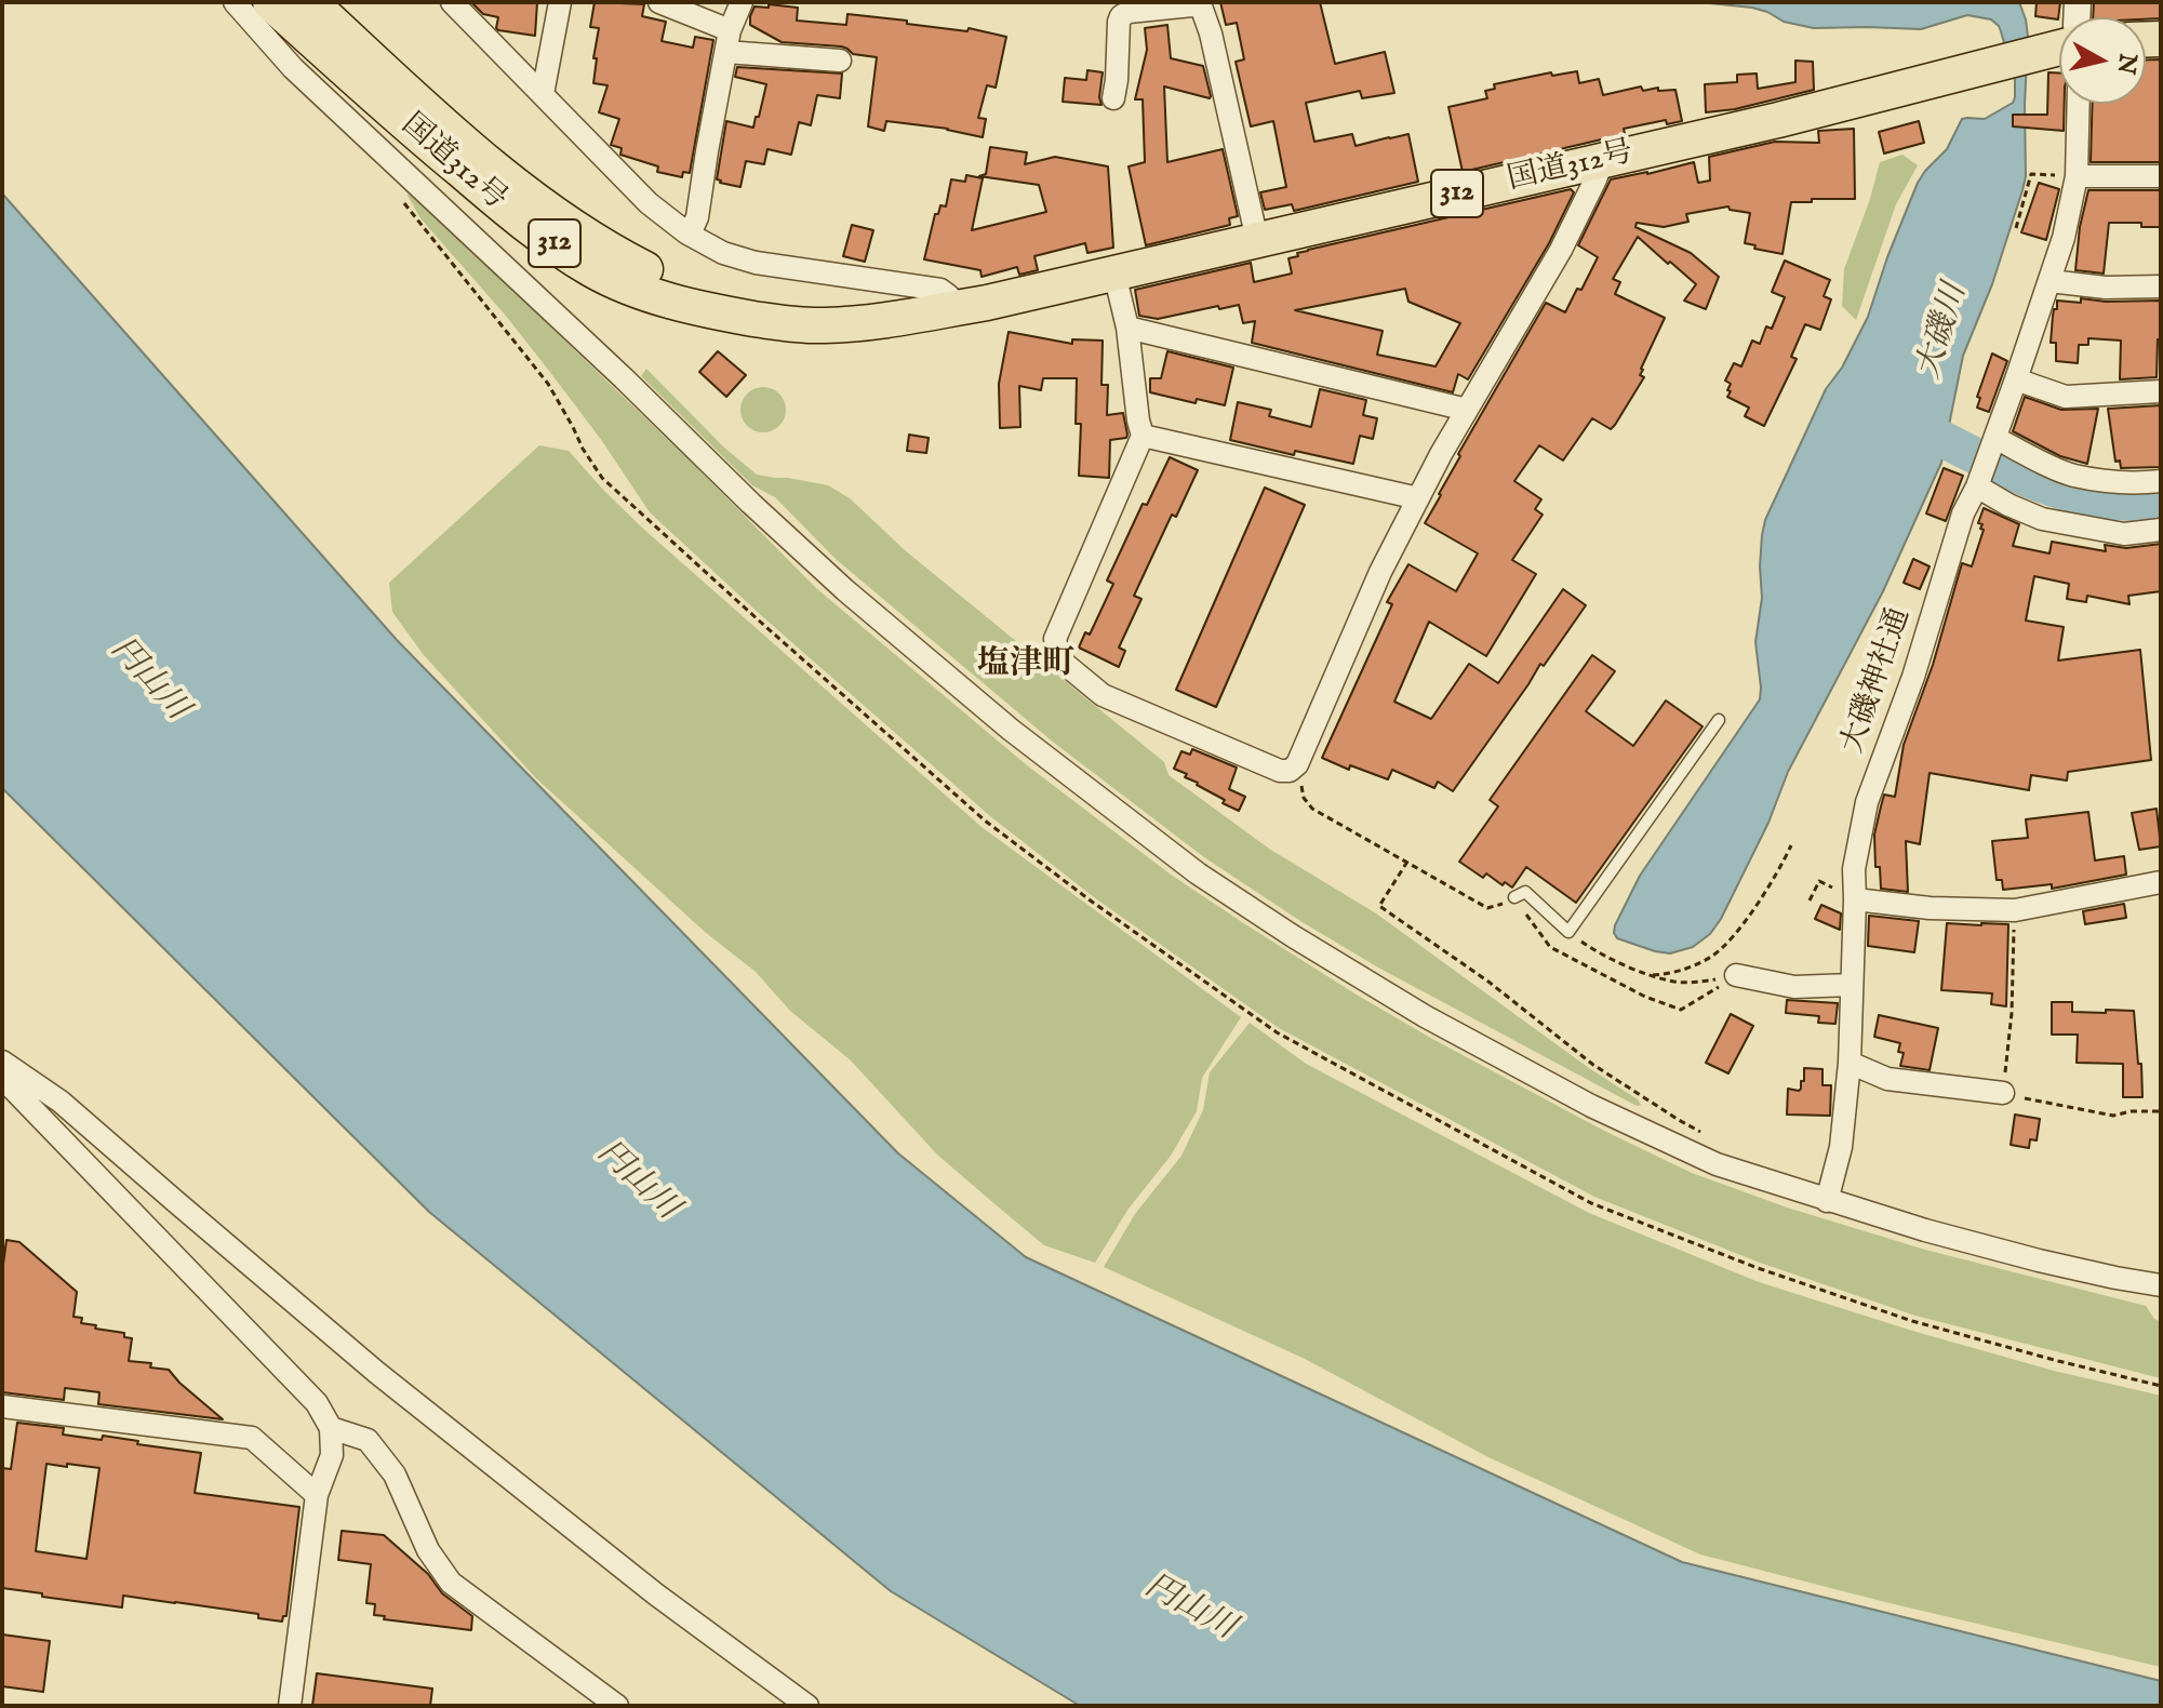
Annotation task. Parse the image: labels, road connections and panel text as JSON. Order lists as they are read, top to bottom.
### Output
{
  "streets": {
    "highway": ["国道312号", "312"],
    "street": ["大磯神社通"]
  },
  "districts": ["塩津町"],
  "water": ["大磯川", "円山川"],
  "north": "right"
}
